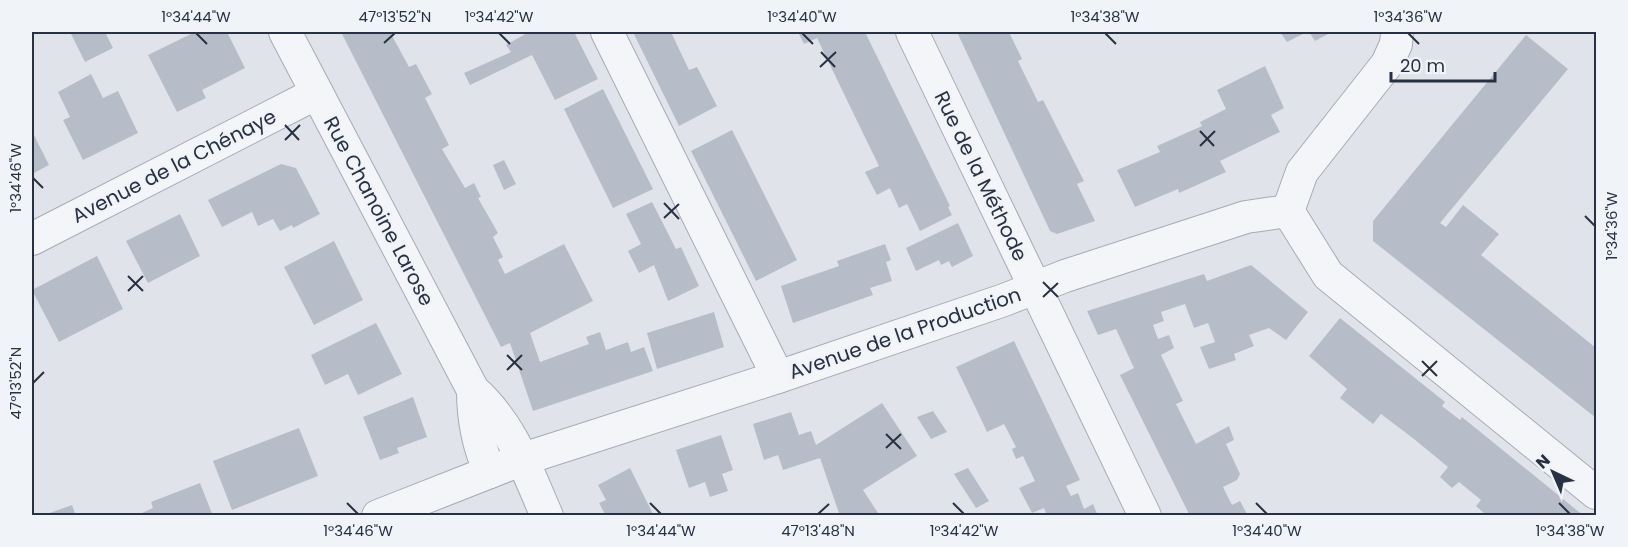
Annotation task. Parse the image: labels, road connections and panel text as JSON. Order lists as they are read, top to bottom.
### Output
{
  "streets": {
    "street": [
      "Avenue de la Chénaye",
      "Rue de la Méthode",
      "Rue Chanoine Larose",
      "Avenue de la Production"
    ]
  },
  "crossings": [
    ["Avenue de la Chénaye", "Rue Chanoine Larose"],
    ["Rue de la Méthode", "Avenue de la Production"],
    ["Rue Chanoine Larose", "Avenue de la Production"]
  ],
  "scale_bar": "20 m",
  "north": "top left",
  "coordinates": [
    "1°34'44\"W",
    "47°13'52\"N",
    "1°34'42\"W",
    "1°34'40\"W",
    "1°34'38\"W",
    "1°34'36\"W",
    "1°34'46\"W",
    "47°13'48\"N"
  ]
}
